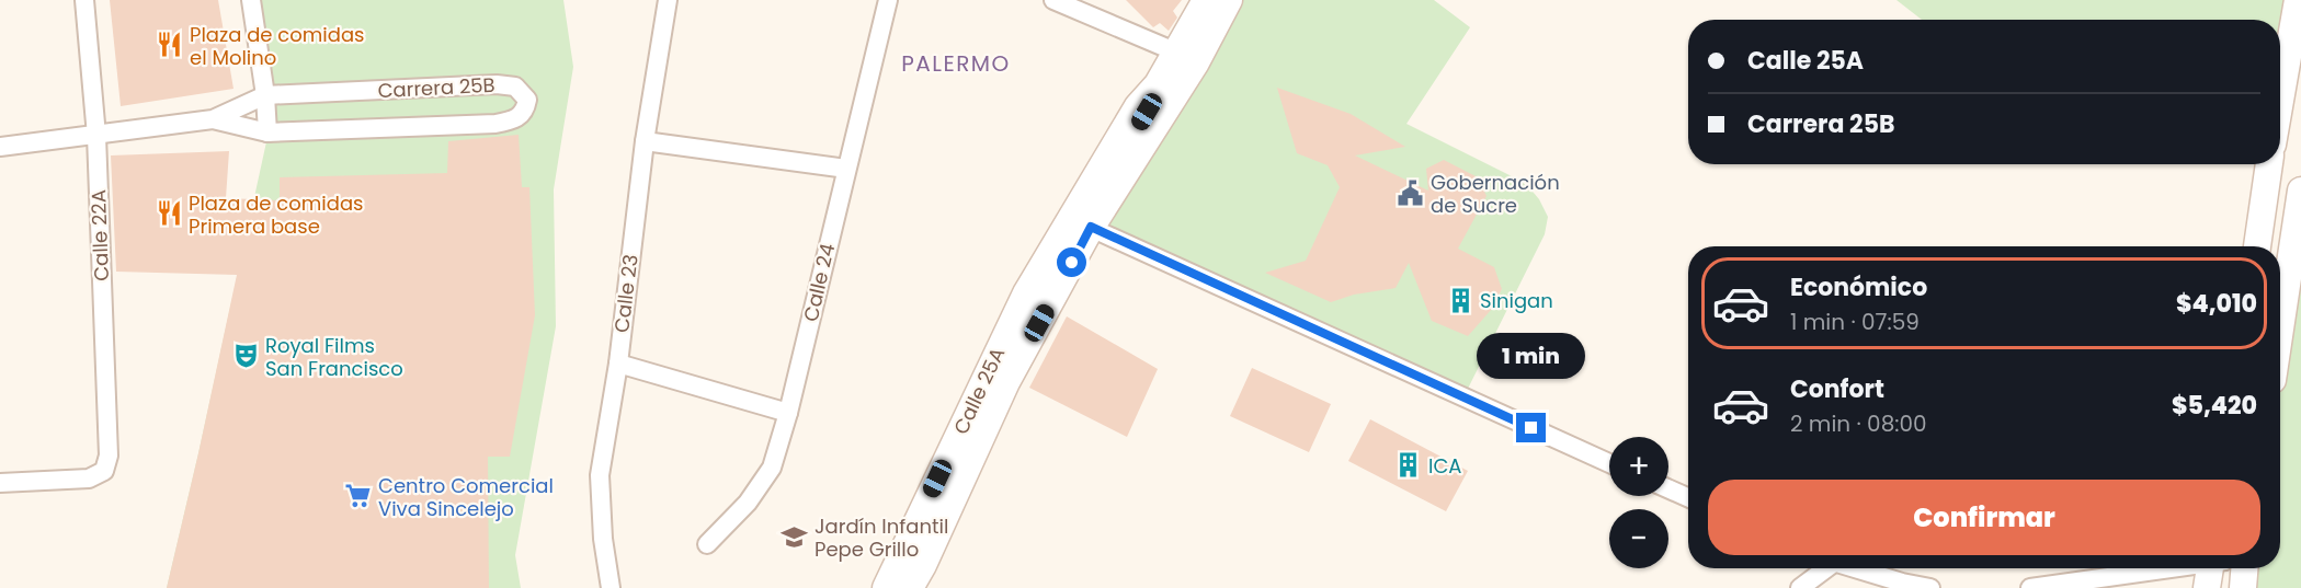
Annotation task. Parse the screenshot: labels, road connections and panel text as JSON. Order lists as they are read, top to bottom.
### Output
{
  "streets": {
    "main road": ["Calle 25A"],
    "street": [
      "Carrera 25B",
      "Calle 22A",
      "Calle 24",
      "Calle 23"
    ]
  },
  "crossings": [
    ["Carrera 25B", "Calle 22A"]
  ],
  "districts": ["PALERMO"],
  "places": {
    "restaurant": ["Plaza de comidas el Molino", "Plaza de comidas Primera base"],
    "public building": ["Gobernación de Sucre"],
    "building": ["Sinigan", "ICA"],
    "theatre": ["Royal Films San Francisco"],
    "supermarket": ["Centro Comercial Viva Sincelejo"],
    "school or university": ["Jardín Infantil Pepe Grillo"]
  },
  "page": {
    "banner": ["Calle 25A", "Carrera 25B"],
    "list": [
      {
        "name": "Económico",
        "note": "1 min · 07:59",
        "value": "$4,010"
      },
      {
        "name": "Confort",
        "note": "2 min · 08:00",
        "value": "$5,420"
      }
    ],
    "bubble": "1 min",
    "map_buttons": ["+", "−"],
    "buttons": "Confirmar"
  }
}
